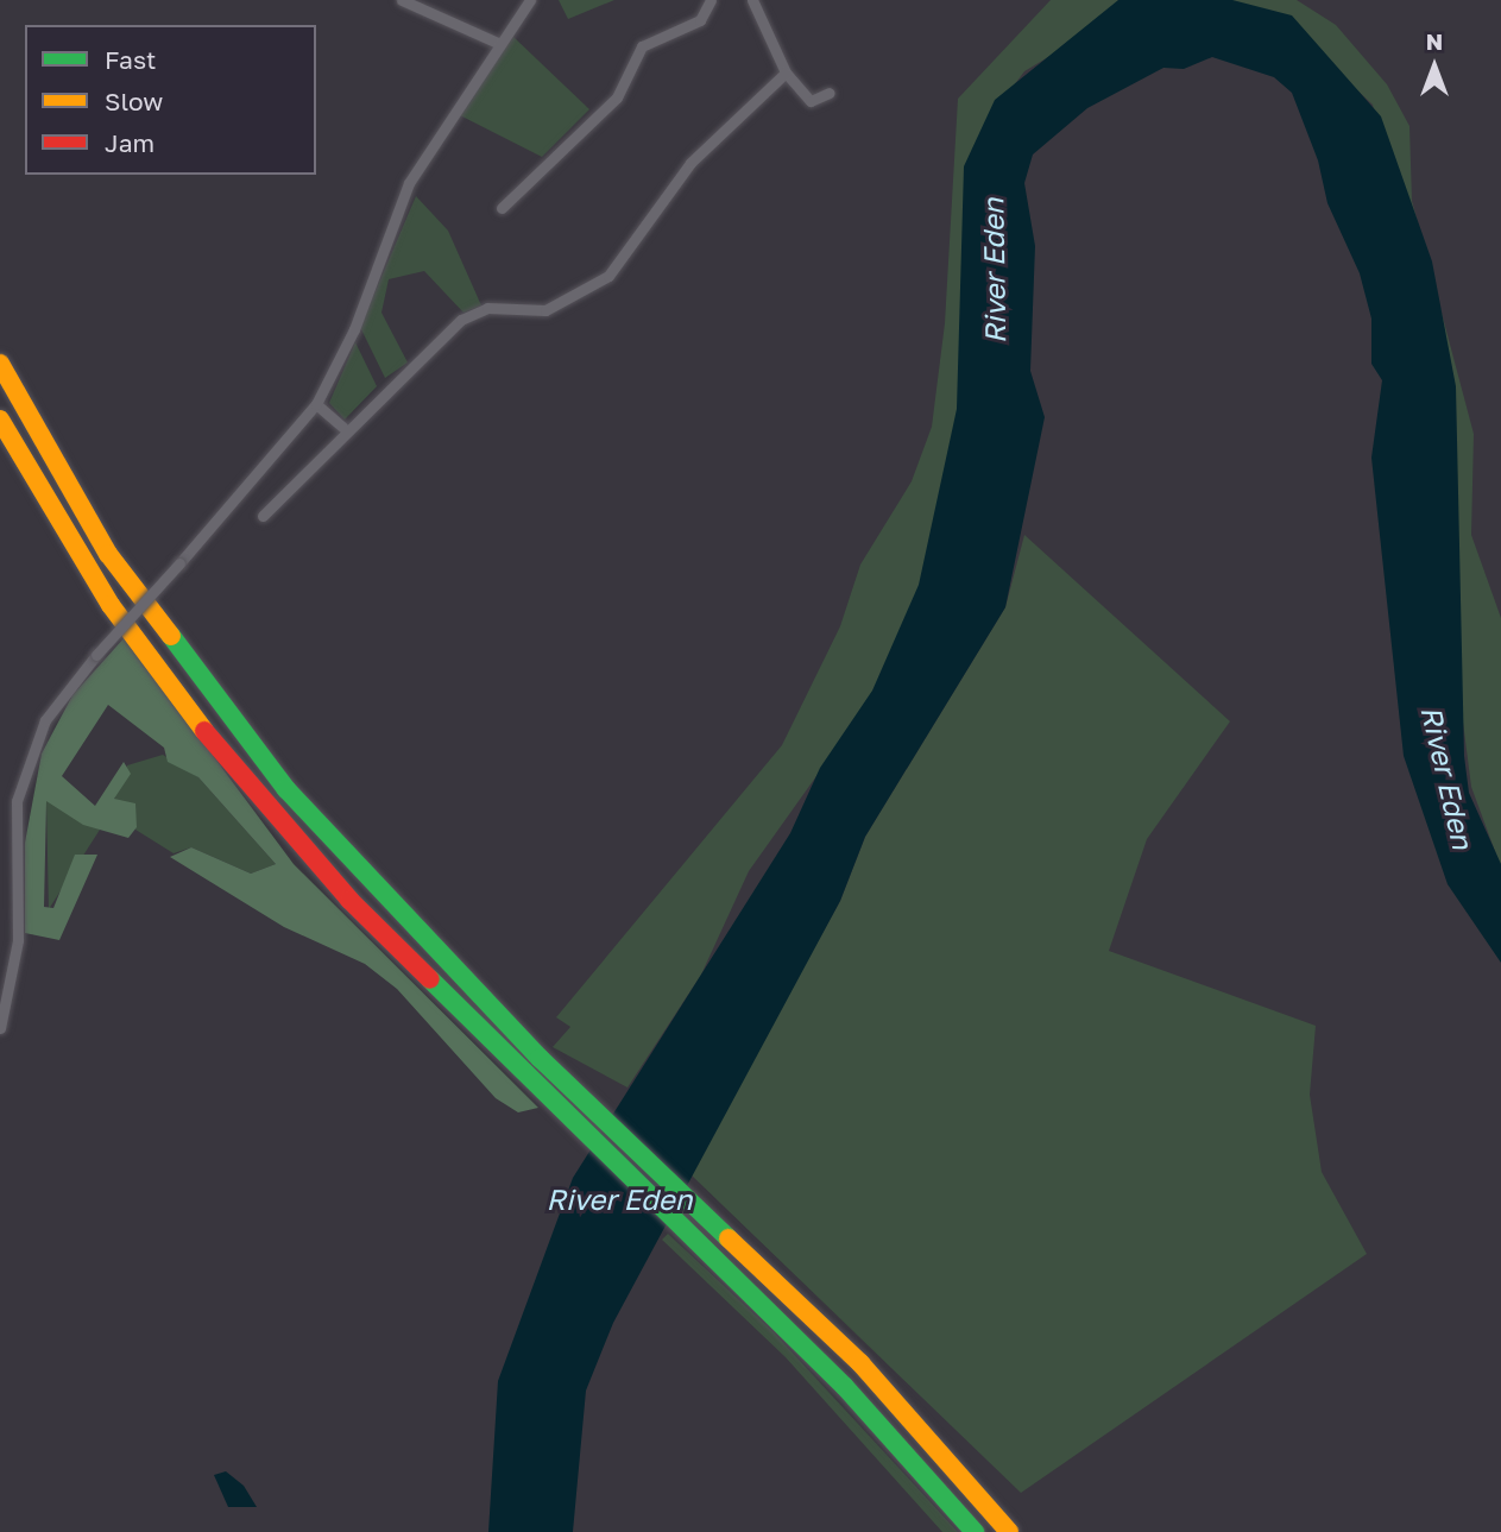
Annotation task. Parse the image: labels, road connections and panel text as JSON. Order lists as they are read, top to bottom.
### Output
{
  "water": ["River Eden"],
  "legend": ["Fast", "Slow", "Jam"],
  "north": "top"
}
